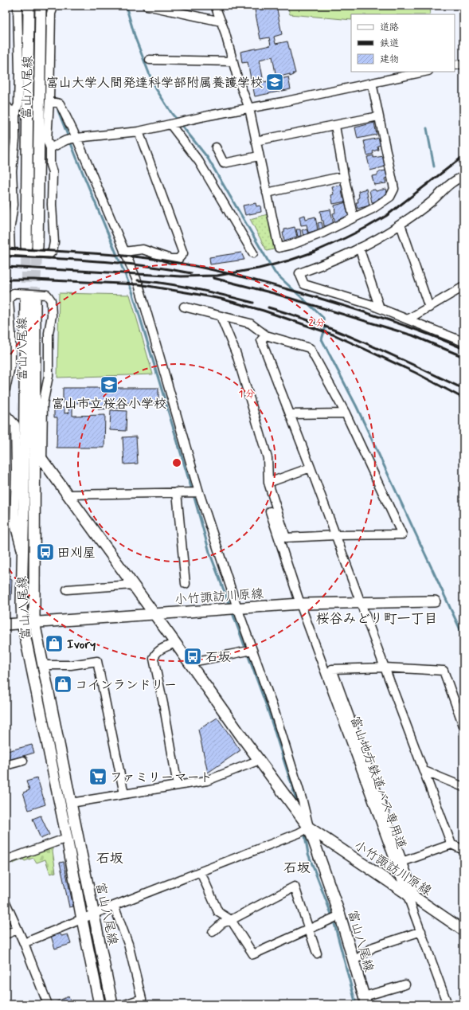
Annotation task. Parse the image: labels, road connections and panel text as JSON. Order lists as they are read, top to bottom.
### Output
{
  "streets": {
    "main road": ["富山八尾線", "小竹諏訪川原線"],
    "street": ["富山地方鉄道バス専用道"]
  },
  "crossings": [
    ["富山八尾線", "小竹諏訪川原線"],
    ["小竹諏訪川原線", "富山地方鉄道バス専用道"]
  ],
  "districts": ["桜谷みどり町一丁目", "石坂", "石坂"],
  "places": {
    "school or university": ["富山大学人間発達科学部附属養護学校", "富山市立桜谷小学校"],
    "bus stop": ["田刈屋", "石坂"],
    "shop": ["Ivory", "コインランドリー"],
    "supermarket": ["ファミリーマート"]
  },
  "legend": ["道路", "鉄道", "建物"],
  "rings": ["2 分", "1 分"]
}
